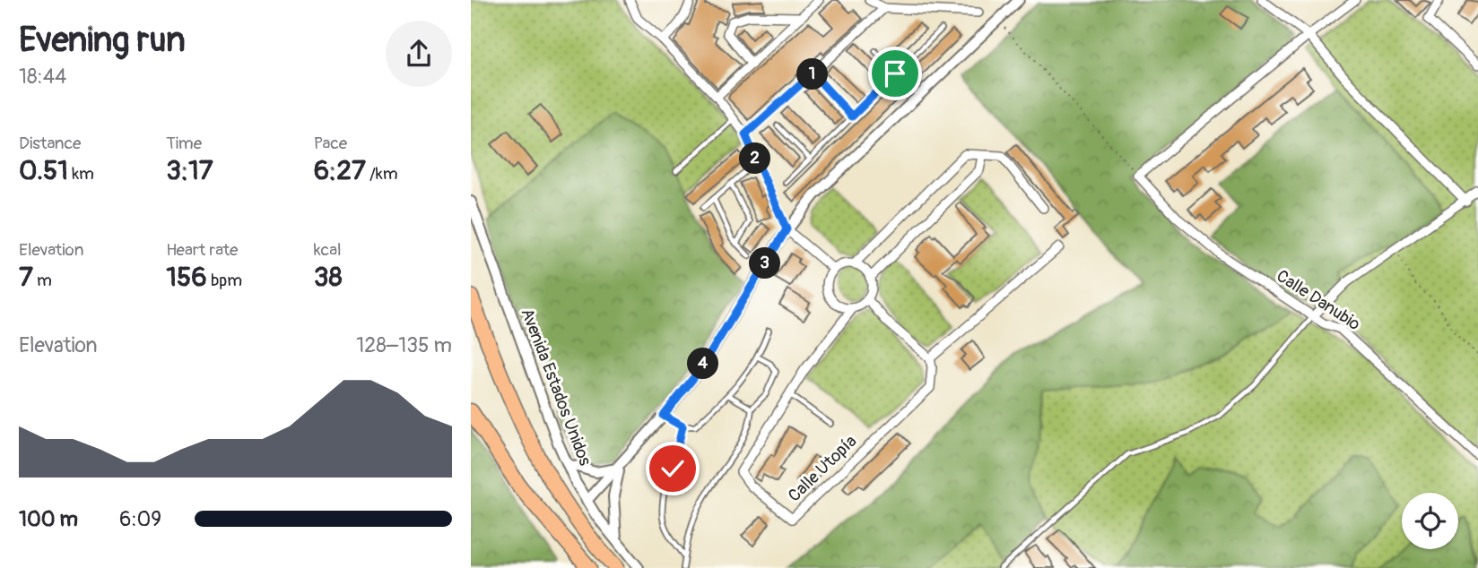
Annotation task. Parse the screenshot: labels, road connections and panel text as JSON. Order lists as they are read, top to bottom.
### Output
{
  "streets": {
    "street": ["Calle Danubio", "Avenida Estados Unidos", "Calle Utopía"]
  },
  "page": {
    "heading": ["Evening run", "18:44"],
    "pins": [
      "1",
      "2",
      "3",
      "4"
    ],
    "stats": [
      ["Distance", "0.51 km"],
      ["Time", "3:17"],
      ["Pace", "6:27 /km"],
      ["Elevation", "7 m"],
      ["Heart rate", "156 bpm"],
      ["kcal", "38"]
    ],
    "chart": ["Elevation", "128–135 m"],
    "list": [
      {
        "name": "100 m",
        "note": "6:09"
      }
    ]
  }
}
